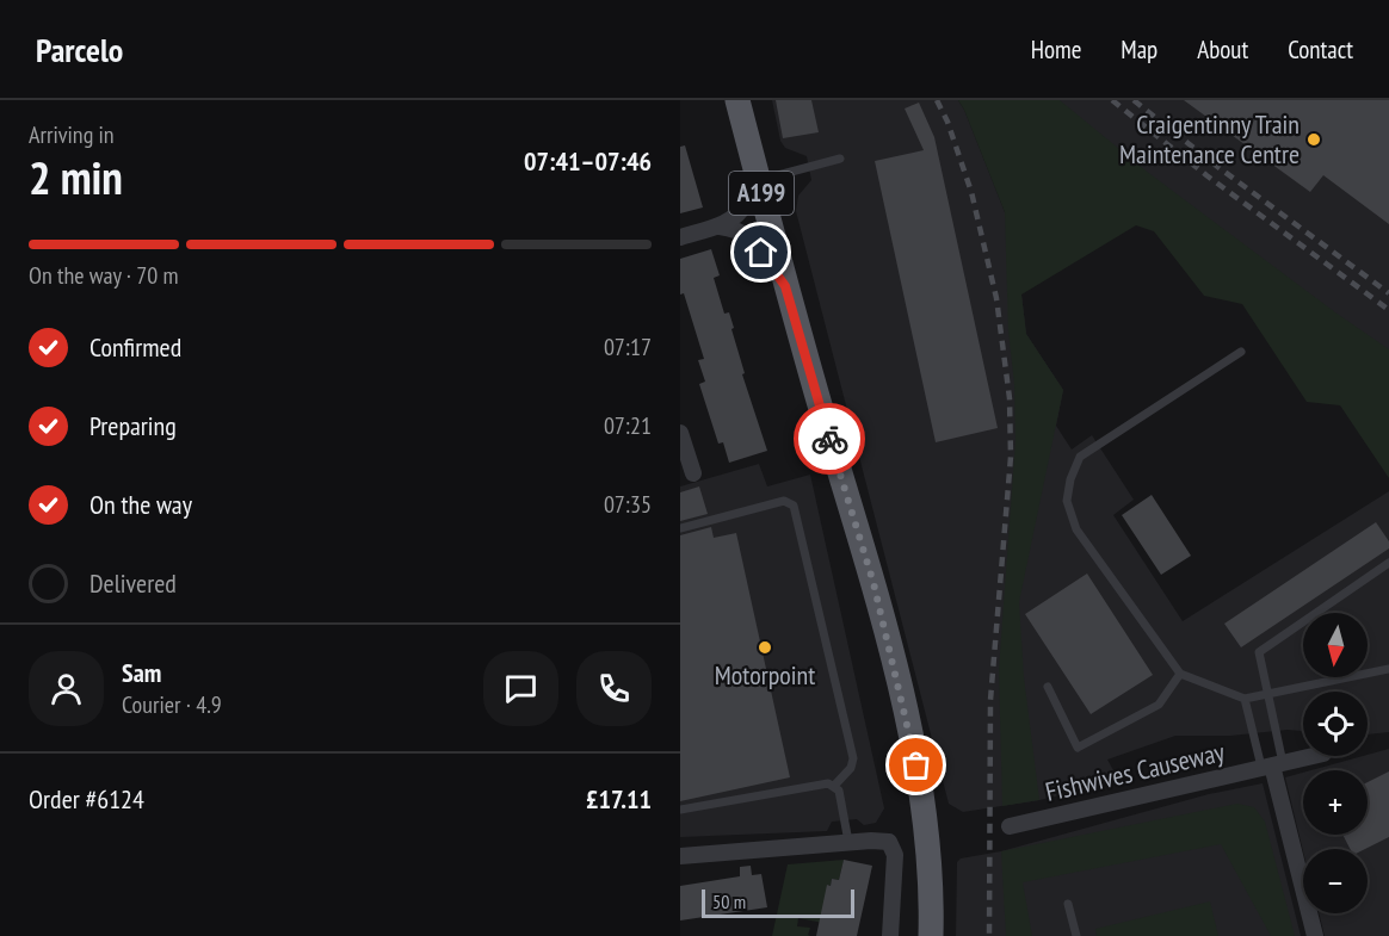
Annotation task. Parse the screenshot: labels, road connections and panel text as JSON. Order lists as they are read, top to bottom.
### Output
{
  "streets": {
    "main road": ["A199"],
    "street": ["Fishwives Causeway"]
  },
  "places": ["Craigentinny Train Maintenance Centre", "Motorpoint"],
  "scale_bar": "50 m",
  "north": "bottom",
  "page": {
    "header": "Parcelo",
    "nav": [
      "Home",
      "Map",
      "About",
      "Contact"
    ],
    "heading": ["2 min", "Arriving in", "07:41–07:46"],
    "panel": [
      "Sam",
      "Courier · 4.9",
      "Order #6124",
      "£17.11"
    ],
    "bar": "On the way · 70 m",
    "list": [
      ["Confirmed", "07:17"],
      ["Preparing", "07:21"],
      ["On the way", "07:35"],
      "Delivered"
    ],
    "map_buttons": ["+", "−"],
    "scale": "50 m"
  }
}
